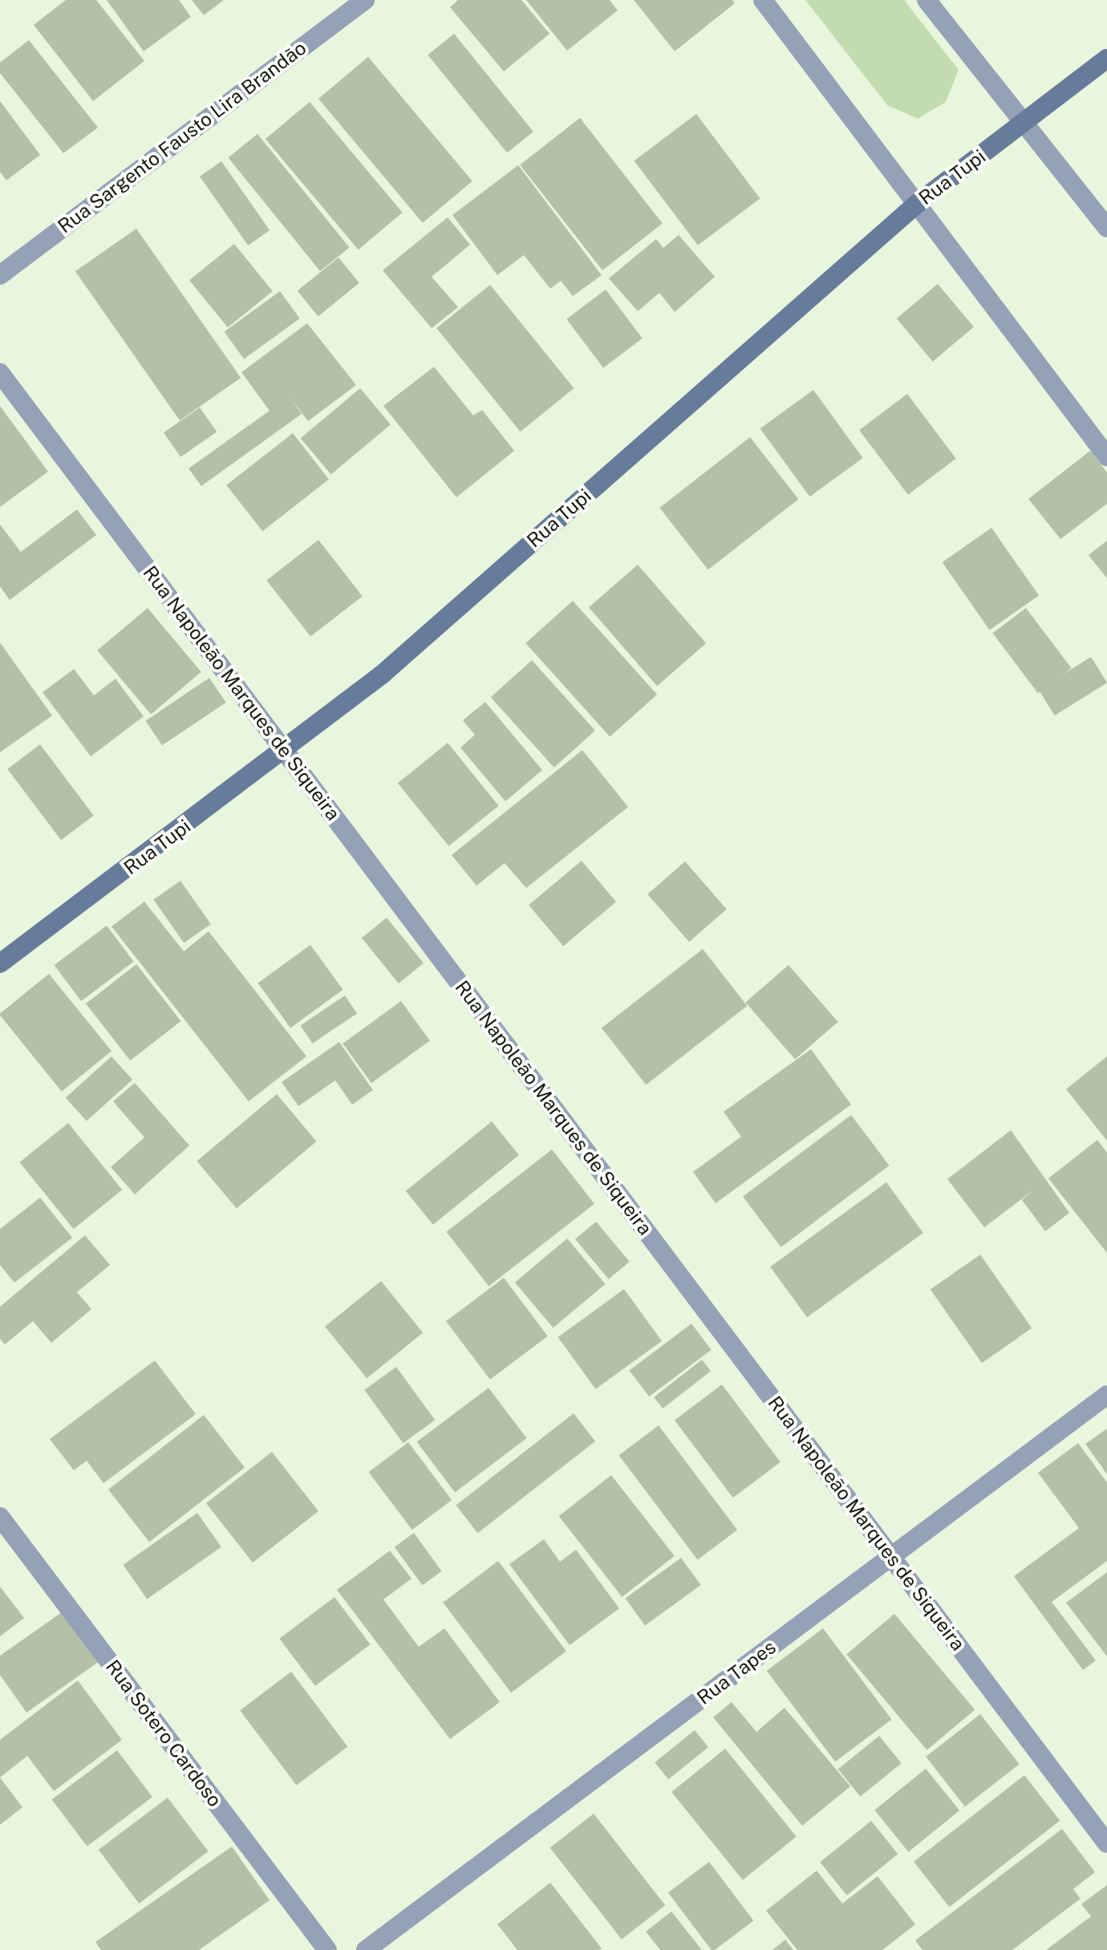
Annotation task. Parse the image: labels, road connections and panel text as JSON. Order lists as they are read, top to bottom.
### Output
{
  "streets": {
    "street": [
      "Rua Sargento Fausto Lira Brandão",
      "Rua Tupi",
      "Rua Napoleão Marques de Siqueira",
      "Rua Tapes",
      "Rua Sotero Cardoso"
    ]
  },
  "crossings": [
    ["Rua Tupi", "Rua Napoleão Marques de Siqueira"],
    ["Rua Napoleão Marques de Siqueira", "Rua Tapes"]
  ]
}
